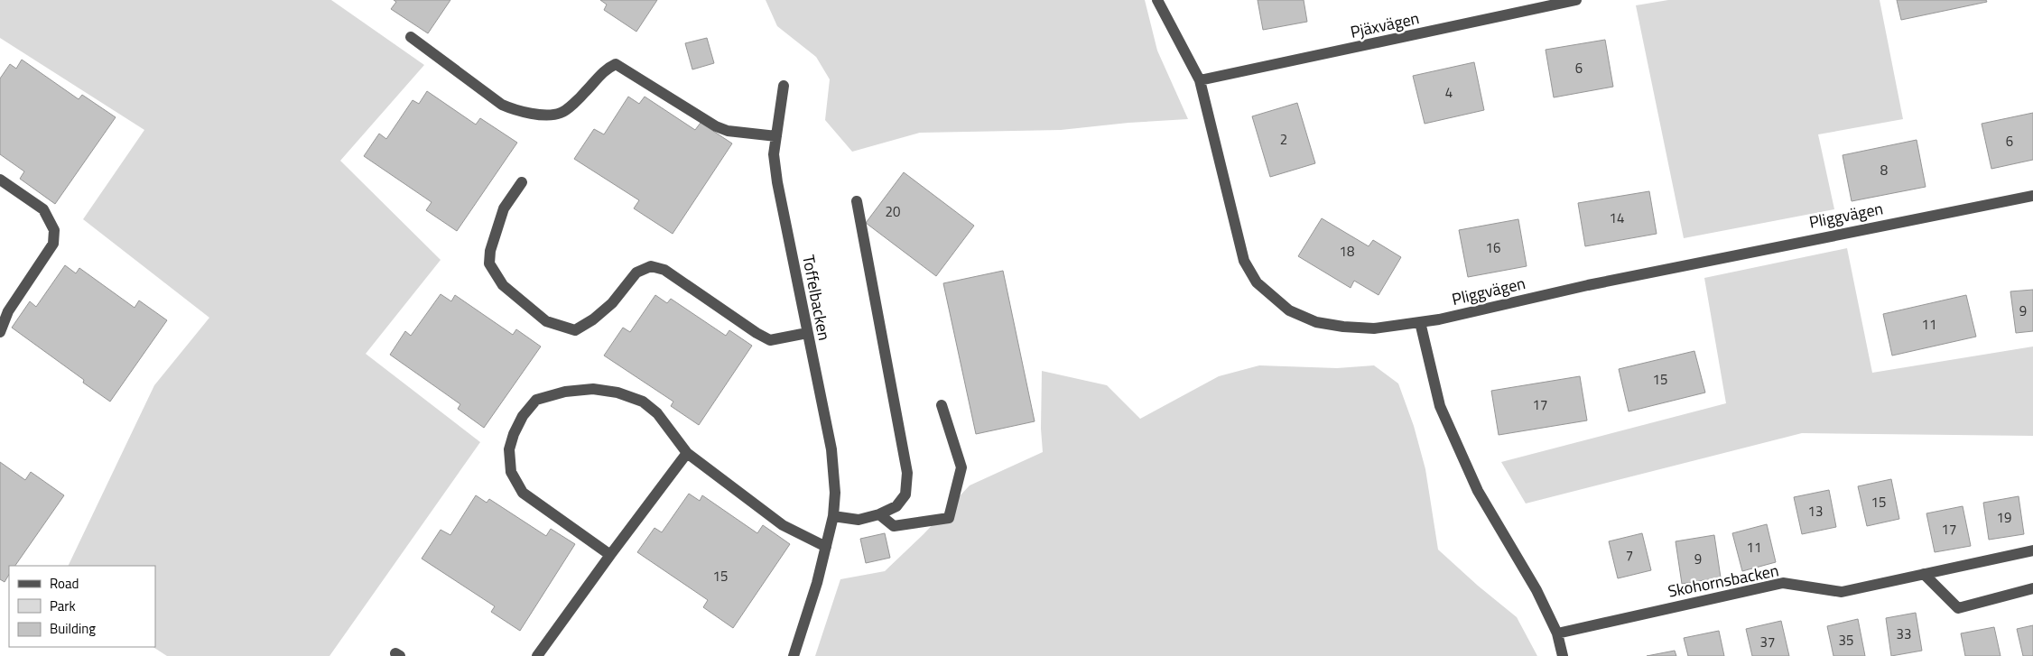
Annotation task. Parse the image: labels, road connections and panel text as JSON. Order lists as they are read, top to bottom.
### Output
{
  "streets": {
    "street": [
      "Pjäxvägen",
      "Pliggvägen",
      "Toffelbacken",
      "Skohornsbacken"
    ]
  },
  "crossings": [
    ["Pjäxvägen", "Pliggvägen"]
  ],
  "house_numbers": [
    "6",
    "4",
    "2",
    "6",
    "8",
    "20",
    "14",
    "16",
    "18",
    "9",
    "11",
    "15",
    "17",
    "15",
    "13",
    "19",
    "17",
    "11",
    "7",
    "9",
    "15",
    "33",
    "35",
    "37"
  ],
  "legend": ["Road", "Park", "Building"]
}
